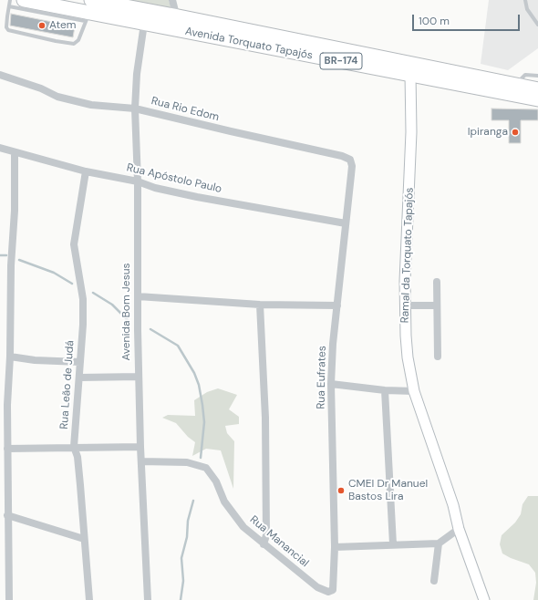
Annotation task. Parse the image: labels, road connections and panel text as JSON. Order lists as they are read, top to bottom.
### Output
{
  "streets": {
    "highway": ["Avenida Torquato Tapajós", "BR-174"],
    "street": [
      "Rua Rio Edom",
      "Rua Apóstolo Paulo",
      "Ramal da Torquato Tapajós",
      "Avenida Bom Jesus",
      "Rua Eufrates",
      "Rua Leão de Judá",
      "Rua Manancial"
    ]
  },
  "crossings": [
    ["Avenida Torquato Tapajós", "Ramal da Torquato Tapajós"],
    ["Avenida Torquato Tapajós", "Avenida Bom Jesus"],
    ["Rua Rio Edom", "Avenida Bom Jesus"],
    ["Rua Rio Edom", "Rua Eufrates"],
    ["Rua Apóstolo Paulo", "Avenida Bom Jesus"],
    ["Rua Apóstolo Paulo", "Rua Eufrates"],
    ["Rua Apóstolo Paulo", "Rua Leão de Judá"],
    ["Avenida Bom Jesus", "Rua Manancial"],
    ["Rua Eufrates", "Rua Manancial"]
  ],
  "places": ["Atem", "Ipiranga", "CMEI Dr Manuel Bastos Lira"],
  "scale_bar": "100 m"
}
